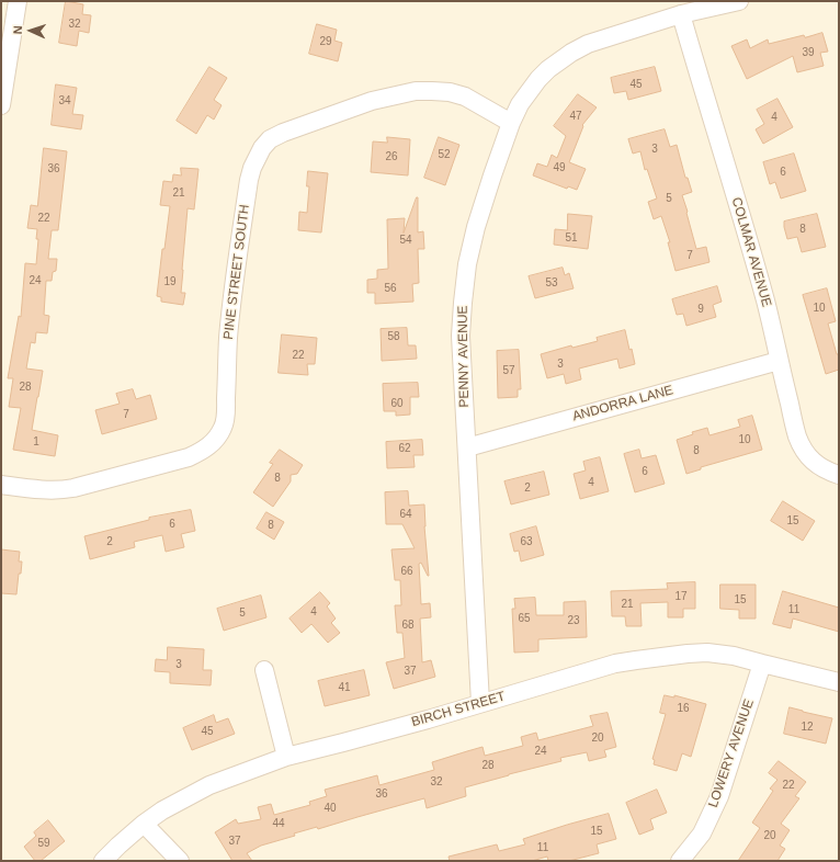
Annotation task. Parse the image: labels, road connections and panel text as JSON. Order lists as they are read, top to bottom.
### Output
{
  "streets": {
    "street": [
      "COLMAR AVENUE",
      "PINE STREET SOUTH",
      "PENNY AVENUE",
      "ANDORRA LANE",
      "BIRCH STREET",
      "LOWERY AVENUE"
    ]
  },
  "crossings": [
    ["COLMAR AVENUE", "PENNY AVENUE"],
    ["COLMAR AVENUE", "ANDORRA LANE"],
    ["PINE STREET SOUTH", "PENNY AVENUE"],
    ["PENNY AVENUE", "ANDORRA LANE"],
    ["PENNY AVENUE", "BIRCH STREET"],
    ["BIRCH STREET", "LOWERY AVENUE"]
  ],
  "house_numbers": [
    "32",
    "29",
    "39",
    "45",
    "34",
    "47",
    "4",
    "3",
    "52",
    "26",
    "49",
    "36",
    "6",
    "21",
    "5",
    "22",
    "8",
    "51",
    "54",
    "7",
    "24",
    "19",
    "53",
    "56",
    "10",
    "9",
    "58",
    "22",
    "3",
    "57",
    "28",
    "60",
    "7",
    "10",
    "1",
    "62",
    "8",
    "6",
    "8",
    "4",
    "2",
    "64",
    "15",
    "6",
    "8",
    "2",
    "63",
    "66",
    "17",
    "15",
    "21",
    "11",
    "4",
    "5",
    "65",
    "23",
    "68",
    "3",
    "37",
    "41",
    "16",
    "12",
    "45",
    "20",
    "24",
    "28",
    "32",
    "22",
    "36",
    "40",
    "44",
    "15",
    "20",
    "37",
    "59",
    "11"
  ],
  "north": "left"
}
